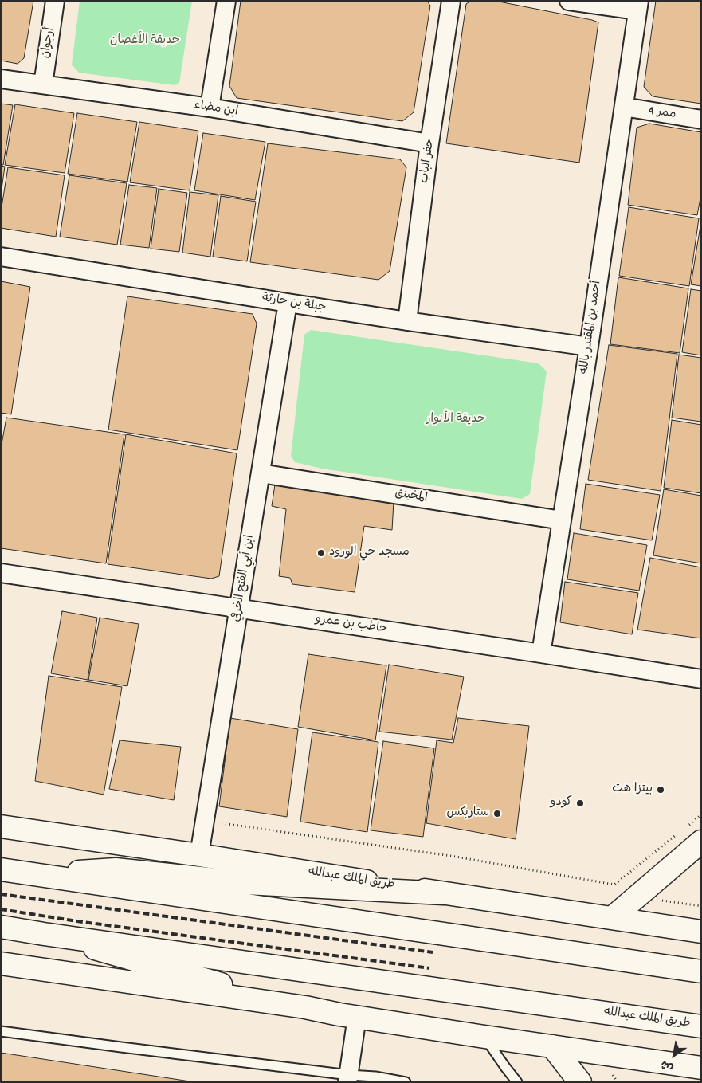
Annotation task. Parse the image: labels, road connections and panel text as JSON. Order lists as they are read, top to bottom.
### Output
{
  "streets": {
    "main road": ["طريق الملك عبدالله"],
    "street": [
      "أرجوان",
      "ابن مضاء",
      "ممر 4",
      "حفر الباب",
      "جبلة بن حارثة",
      "أحمد بن المقتدر بالله",
      "المخينق",
      "ابن أبي الفتح الخرفي",
      "حاطب بن عمرو"
    ]
  },
  "crossings": [
    ["أرجوان", "ابن مضاء"],
    ["ابن مضاء", "حفر الباب"],
    ["ممر 4", "أحمد بن المقتدر بالله"],
    ["حفر الباب", "جبلة بن حارثة"],
    ["جبلة بن حارثة", "أحمد بن المقتدر بالله"],
    ["جبلة بن حارثة", "ابن أبي الفتح الخرفي"],
    ["أحمد بن المقتدر بالله", "المخينق"],
    ["أحمد بن المقتدر بالله", "حاطب بن عمرو"],
    ["المخينق", "ابن أبي الفتح الخرفي"],
    ["ابن أبي الفتح الخرفي", "حاطب بن عمرو"],
    ["ابن أبي الفتح الخرفي", "طريق الملك عبدالله"]
  ],
  "parks": ["حديقة الأغصان", "حديقة الأنوار"],
  "places": [
    "مسجد حي الورود",
    "بيتزا هت",
    "كودو",
    "ستاربكس"
  ],
  "north": "bottom left"
}
